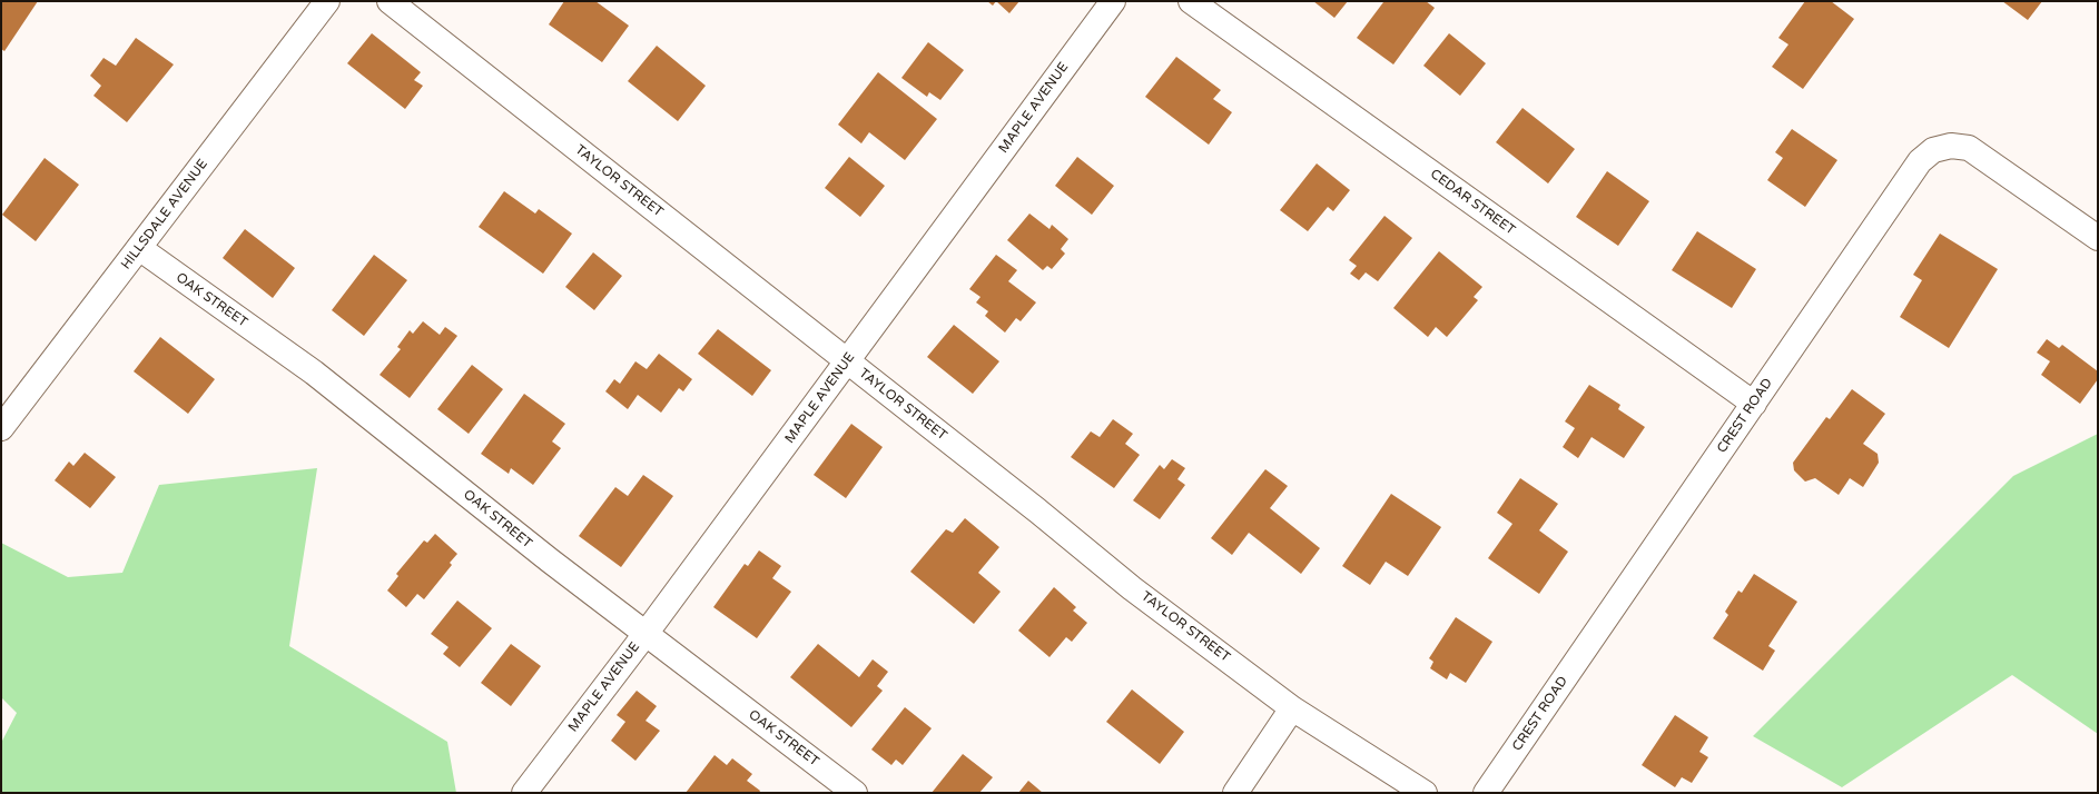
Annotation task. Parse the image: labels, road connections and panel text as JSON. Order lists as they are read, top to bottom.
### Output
{
  "streets": {
    "street": [
      "MAPLE AVENUE",
      "TAYLOR STREET",
      "CEDAR STREET",
      "HILLSDALE AVENUE",
      "OAK STREET",
      "CREST ROAD"
    ]
  },
  "crossings": [
    ["MAPLE AVENUE", "TAYLOR STREET"],
    ["MAPLE AVENUE", "OAK STREET"],
    ["CEDAR STREET", "CREST ROAD"],
    ["HILLSDALE AVENUE", "OAK STREET"]
  ]
}
